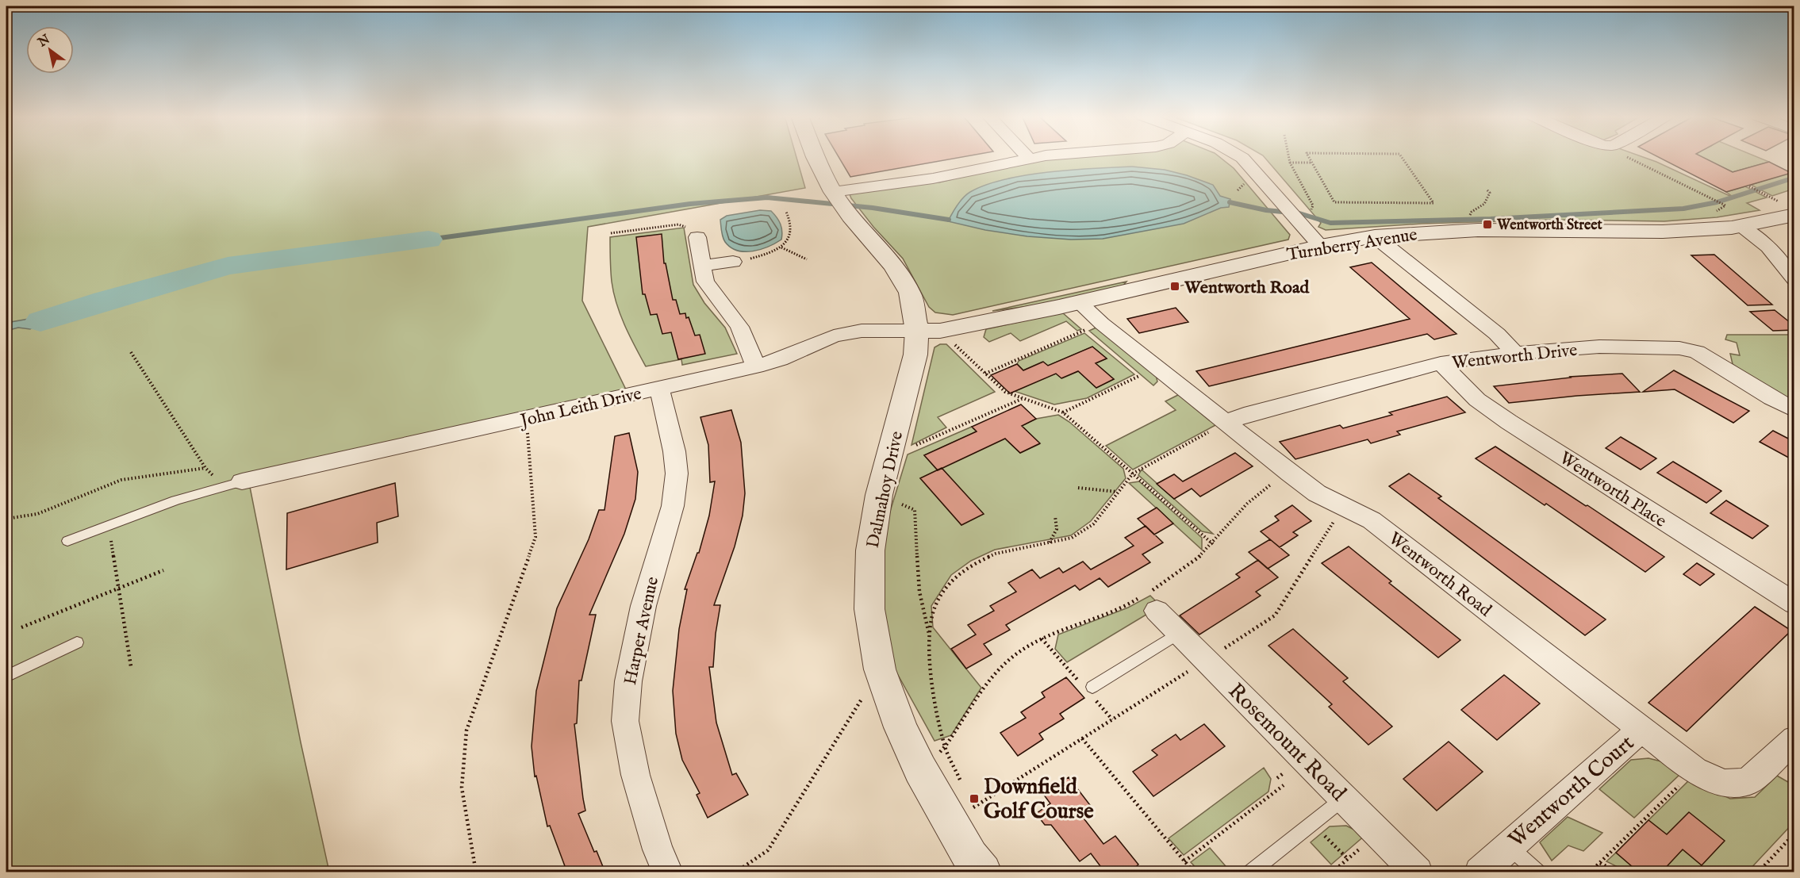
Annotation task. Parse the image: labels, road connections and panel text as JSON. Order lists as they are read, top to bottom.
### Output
{
  "streets": {
    "street": [
      "Turnberry Avenue",
      "Wentworth Drive",
      "John Leith Drive",
      "Wentworth Place",
      "Dalmahoy Drive",
      "Wentworth Road",
      "Harper Avenue",
      "Rosemount Road",
      "Wentworth Court"
    ]
  },
  "crossings": [
    ["Turnberry Avenue", "John Leith Drive"],
    ["Turnberry Avenue", "Dalmahoy Drive"],
    ["Turnberry Avenue", "Wentworth Road"],
    ["Wentworth Drive", "Wentworth Place"],
    ["Wentworth Drive", "Wentworth Road"],
    ["John Leith Drive", "Dalmahoy Drive"],
    ["John Leith Drive", "Harper Avenue"],
    ["Wentworth Road", "Wentworth Court"]
  ],
  "places": {
    "transit": ["Wentworth Street", "Wentworth Road", "Downfield Golf Course"]
  },
  "north": "top left"
}
